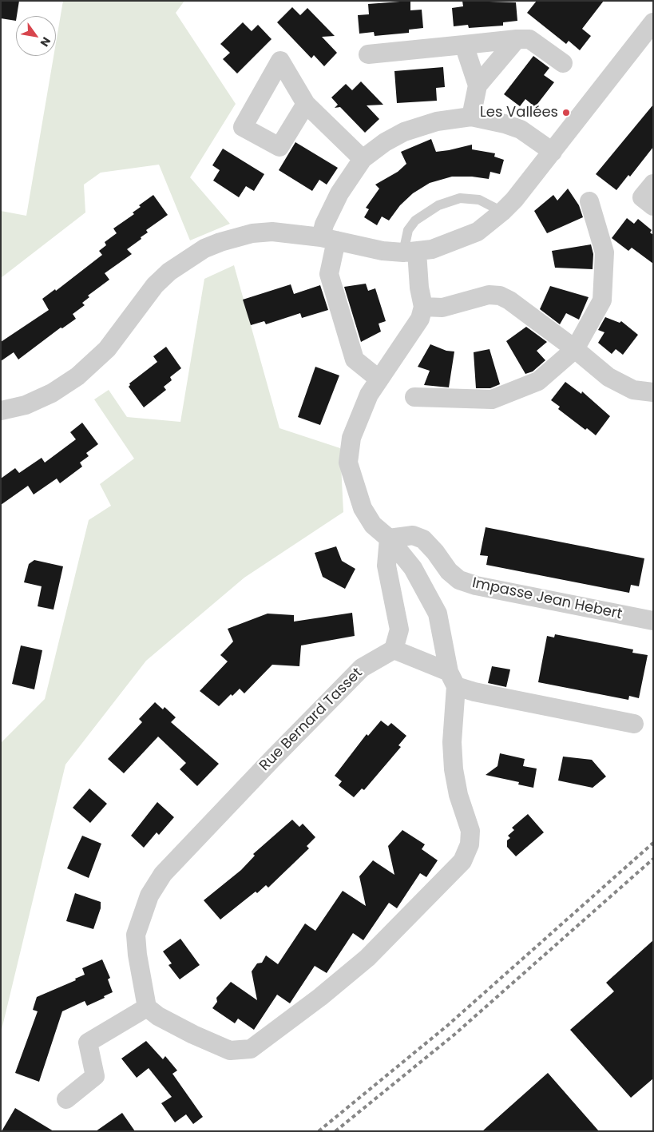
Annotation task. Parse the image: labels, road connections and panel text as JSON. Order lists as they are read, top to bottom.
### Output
{
  "streets": {
    "street": ["Impasse Jean Hebert", "Rue Bernard Tasset"]
  },
  "places": ["Les Vallées"],
  "north": "bottom right"
}
